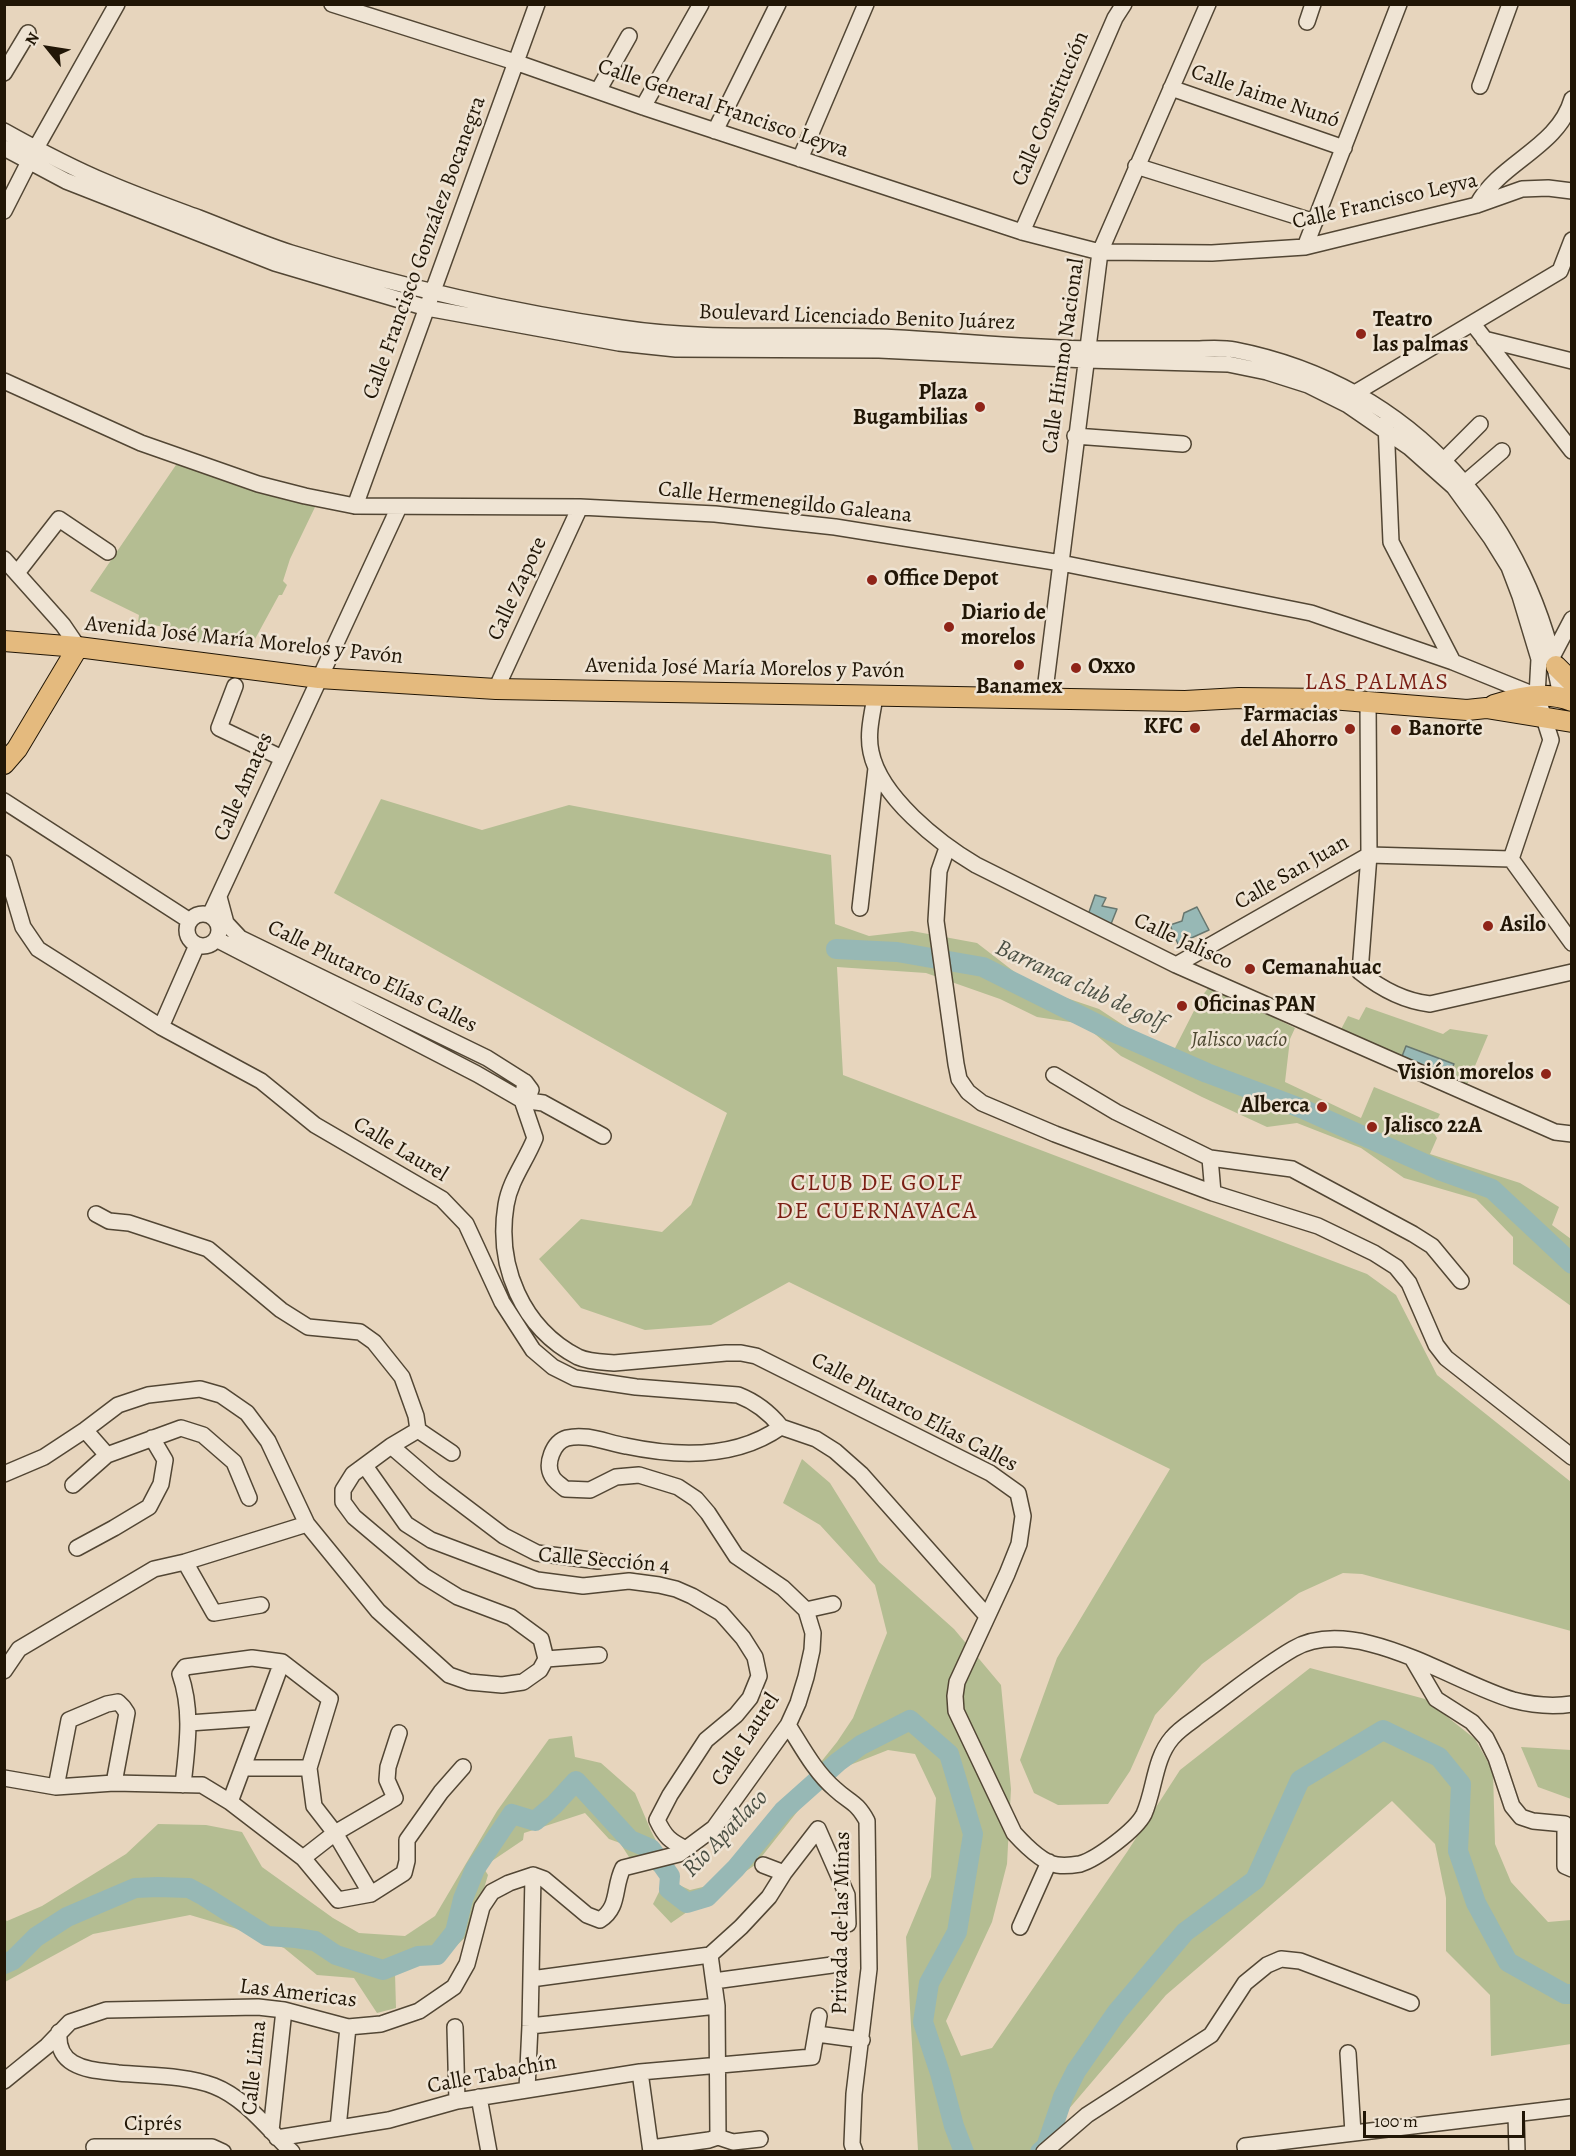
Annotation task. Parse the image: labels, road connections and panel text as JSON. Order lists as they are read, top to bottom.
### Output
{
  "streets": {
    "main road": ["Avenida José María Morelos y Pavón"],
    "street": [
      "Calle Jaime Nunó",
      "Calle General Francisco Leyva",
      "Calle Constitución",
      "Calle Francisco Leyva",
      "Calle Francisco González Bocanegra",
      "Boulevard Licenciado Benito Juárez",
      "Calle Himno Nacional",
      "Calle Hermenegildo Galeana",
      "Calle Zapote",
      "Calle Amates",
      "Calle San Juan",
      "Calle Jalisco",
      "Calle Plutarco Elías Calles",
      "Calle Laurel",
      "Calle Sección 4",
      "Privada de las Minas",
      "Las Americas",
      "Calle Lima",
      "Calle Tabachín",
      "Ciprés"
    ]
  },
  "crossings": [
    ["Calle Jaime Nunó", "Calle Himno Nacional"],
    ["Calle General Francisco Leyva", "Calle Constitución"],
    ["Calle General Francisco Leyva", "Calle Francisco Leyva"],
    ["Calle General Francisco Leyva", "Calle Francisco González Bocanegra"],
    ["Calle General Francisco Leyva", "Calle Himno Nacional"],
    ["Calle Francisco Leyva", "Calle Himno Nacional"],
    ["Calle Francisco González Bocanegra", "Boulevard Licenciado Benito Juárez"],
    ["Calle Francisco González Bocanegra", "Calle Hermenegildo Galeana"],
    ["Boulevard Licenciado Benito Juárez", "Calle Himno Nacional"],
    ["Boulevard Licenciado Benito Juárez", "Calle Hermenegildo Galeana"],
    ["Calle Himno Nacional", "Calle Hermenegildo Galeana"],
    ["Calle Himno Nacional", "Avenida José María Morelos y Pavón"],
    ["Calle Hermenegildo Galeana", "Calle Zapote"],
    ["Calle Hermenegildo Galeana", "Calle Amates"],
    ["Calle Zapote", "Avenida José María Morelos y Pavón"],
    ["Avenida José María Morelos y Pavón", "Calle Amates"],
    ["Avenida José María Morelos y Pavón", "Calle Jalisco"],
    ["Calle Amates", "Calle Plutarco Elías Calles"],
    ["Calle San Juan", "Calle Jalisco"],
    ["Calle Plutarco Elías Calles", "Calle Laurel"],
    ["Calle Laurel", "Calle Sección 4"],
    ["Calle Laurel", "Privada de las Minas"],
    ["Calle Laurel", "Las Americas"],
    ["Las Americas", "Calle Lima"],
    ["Calle Lima", "Calle Tabachín"]
  ],
  "districts": ["LAS PALMAS", "CLUB DE GOLF DE CUERNAVACA"],
  "water": ["Barranca club de golf", "Rio Apatlaco"],
  "parks": ["Jalisco vacío"],
  "places": [
    "Teatro las palmas",
    "Plaza Bugambilias",
    "Office Depot",
    "Diario de morelos",
    "Banamex",
    "Oxxo",
    "KFC",
    "Farmacias del Ahorro",
    "Banorte",
    "Asilo",
    "Cemanahuac",
    "Oficinas PAN",
    "Visión morelos",
    "Alberca",
    "Jalisco 22A"
  ],
  "scale_bar": "100 m",
  "north": "top left"
}
